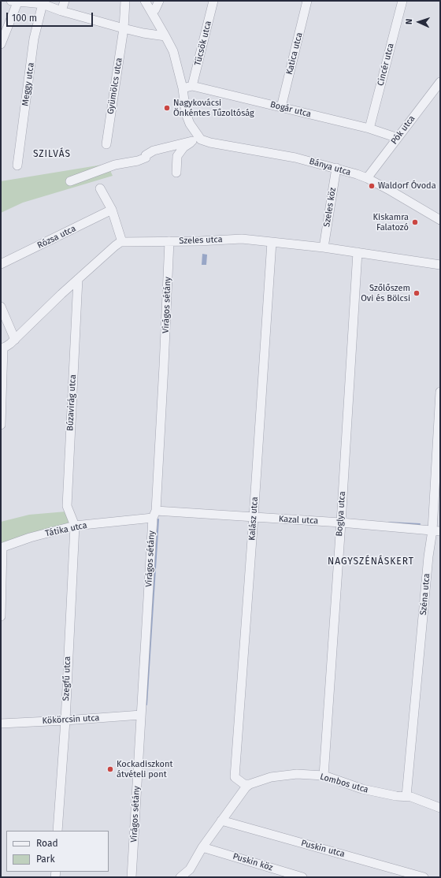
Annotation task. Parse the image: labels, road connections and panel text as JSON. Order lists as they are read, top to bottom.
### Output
{
  "streets": {
    "street": [
      "Tücsök utca",
      "Katica utca",
      "Cincér utca",
      "Meggy utca",
      "Gyümölcs utca",
      "Bogár utca",
      "Pók utca",
      "Bánya utca",
      "Szeles köz",
      "Rózsa utca",
      "Szeles utca",
      "Virágos sétány",
      "Búzavirág utca",
      "Boglya utca",
      "Kalász utca",
      "Kazal utca",
      "Tátika utca",
      "Széna utca",
      "Szegfű utca",
      "Kökörcsin utca",
      "Lombos utca",
      "Puskin utca",
      "Puskin köz"
    ]
  },
  "crossings": [
    ["Tücsök utca", "Bogár utca"],
    ["Katica utca", "Bogár utca"],
    ["Cincér utca", "Bogár utca"],
    ["Bogár utca", "Pók utca"],
    ["Pók utca", "Bánya utca"],
    ["Bánya utca", "Szeles köz"],
    ["Szeles köz", "Szeles utca"],
    ["Szeles utca", "Virágos sétány"],
    ["Szeles utca", "Boglya utca"],
    ["Szeles utca", "Kalász utca"],
    ["Virágos sétány", "Kazal utca"],
    ["Virágos sétány", "Tátika utca"],
    ["Virágos sétány", "Kökörcsin utca"],
    ["Búzavirág utca", "Tátika utca"],
    ["Búzavirág utca", "Szegfű utca"],
    ["Boglya utca", "Kazal utca"],
    ["Boglya utca", "Lombos utca"],
    ["Kalász utca", "Kazal utca"],
    ["Kalász utca", "Lombos utca"],
    ["Kazal utca", "Tátika utca"],
    ["Kazal utca", "Széna utca"],
    ["Tátika utca", "Szegfű utca"],
    ["Széna utca", "Lombos utca"],
    ["Szegfű utca", "Kökörcsin utca"]
  ],
  "districts": ["SZILVÁS", "NAGYSZÉNÁSKERT"],
  "places": [
    "Nagykovácsi Önkéntes Tűzoltóság",
    "Waldorf Óvoda",
    "Kiskamra Falatozó",
    "Szőlőszem Ovi és Bölcsi",
    "Kockadiszkont átvételi pont"
  ],
  "legend": ["Road", "Park"],
  "scale_bar": "100 m",
  "north": "left"
}
